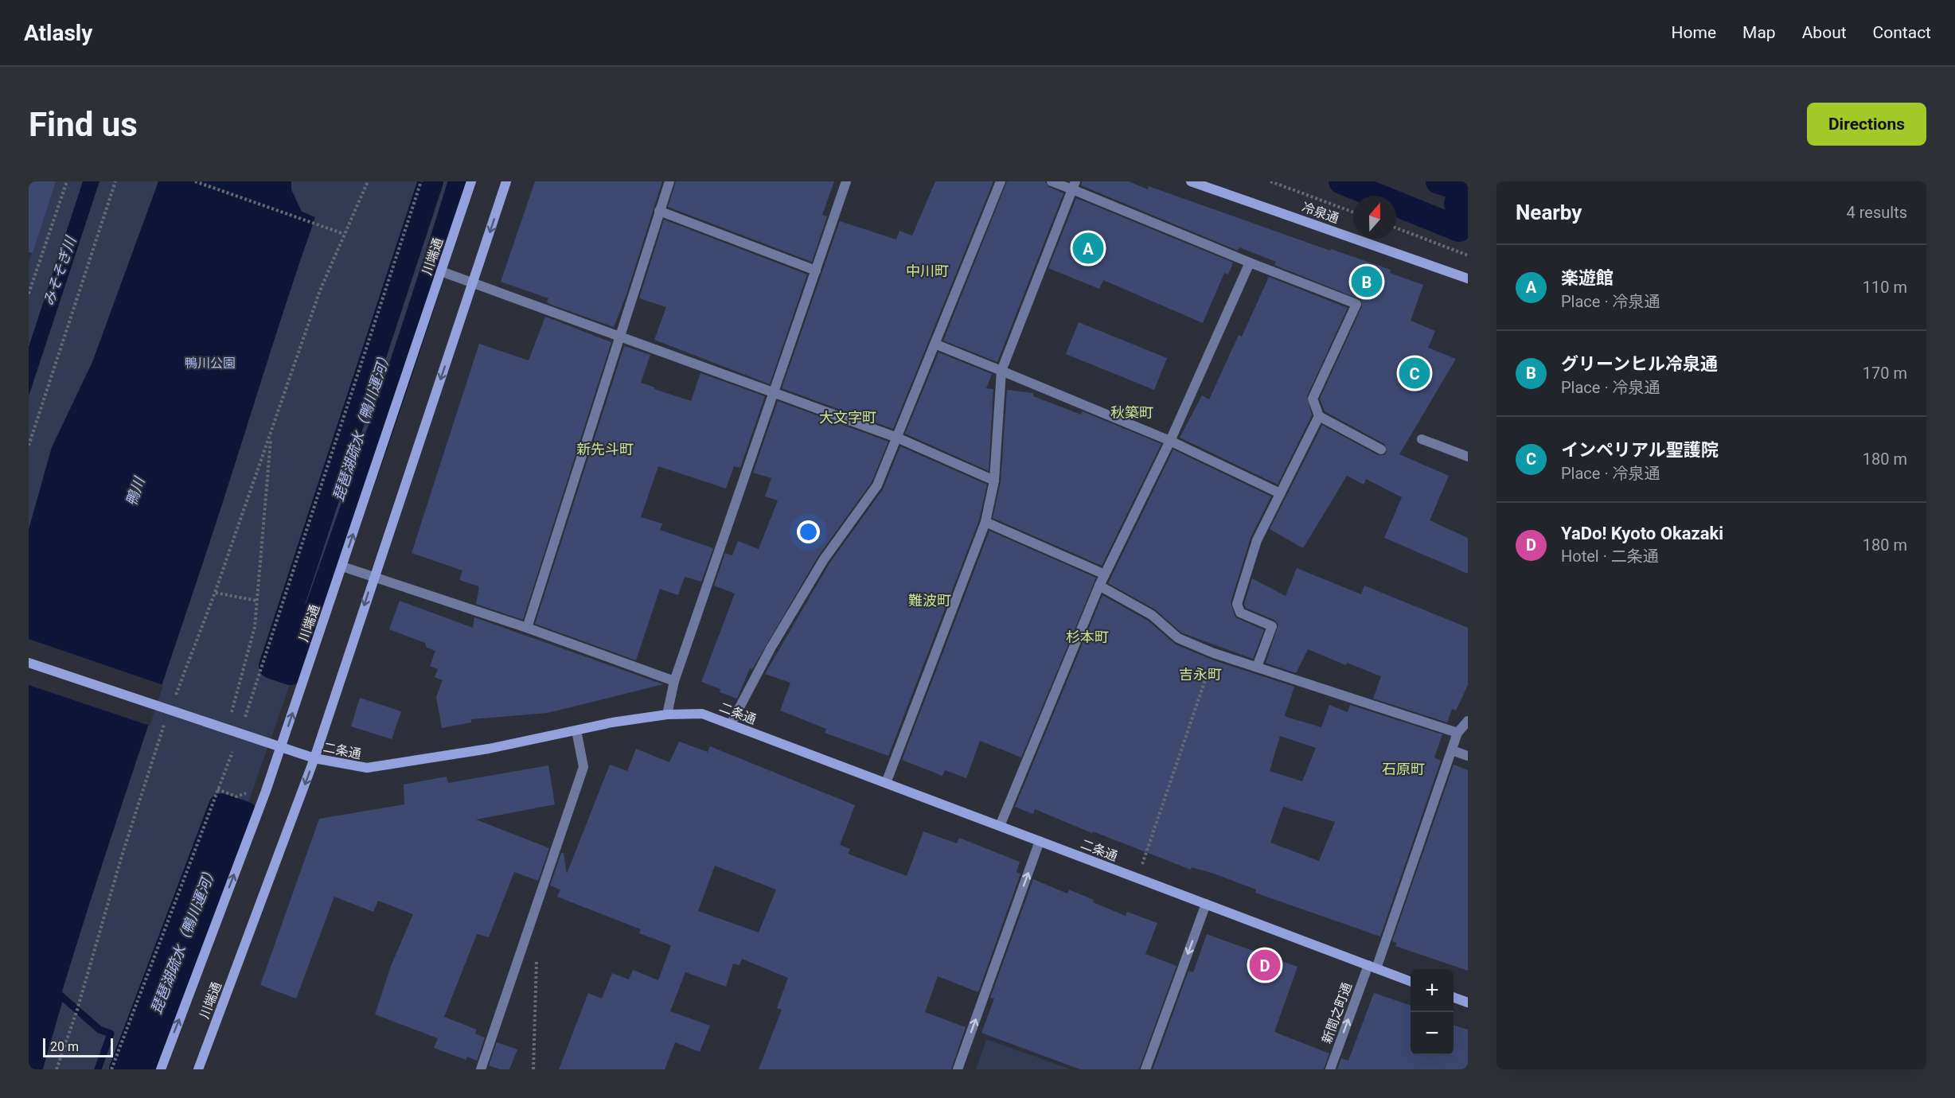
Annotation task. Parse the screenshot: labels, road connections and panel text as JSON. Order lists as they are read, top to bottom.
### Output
{
  "streets": {
    "street": [
      "冷泉通",
      "川端通",
      "二条通",
      "新間之町通"
    ]
  },
  "crossings": [
    ["川端通", "二条通"],
    ["二条通", "新間之町通"]
  ],
  "districts": [
    "中川町",
    "秋築町",
    "大文字町",
    "新先斗町",
    "難波町",
    "杉本町",
    "吉永町",
    "石原町"
  ],
  "water": ["みそそぎ川", "琵琶湖疏水（鴨川運河）", "鴨川"],
  "parks": ["鴨川公園"],
  "scale_bar": "20 m",
  "north": "top",
  "page": {
    "header": "Atlasly",
    "nav": [
      "Home",
      "Map",
      "About",
      "Contact"
    ],
    "buttons": "Directions",
    "title": "Find us",
    "heading": ["Nearby", "4 results"],
    "pins": [
      "A",
      "B",
      "C",
      "D"
    ],
    "list": [
      {
        "mark": "A",
        "name": "楽遊館",
        "note": "Place · 冷泉通",
        "value": "110 m"
      },
      {
        "mark": "B",
        "name": "グリーンヒル冷泉通",
        "note": "Place · 冷泉通",
        "value": "170 m"
      },
      {
        "mark": "C",
        "name": "インペリアル聖護院",
        "note": "Place · 冷泉通",
        "value": "180 m"
      },
      {
        "mark": "D",
        "name": "YaDo! Kyoto Okazaki",
        "note": "Hotel · 二条通",
        "value": "180 m"
      }
    ],
    "map_buttons": ["+", "−"],
    "scale": "20 m"
  }
}
